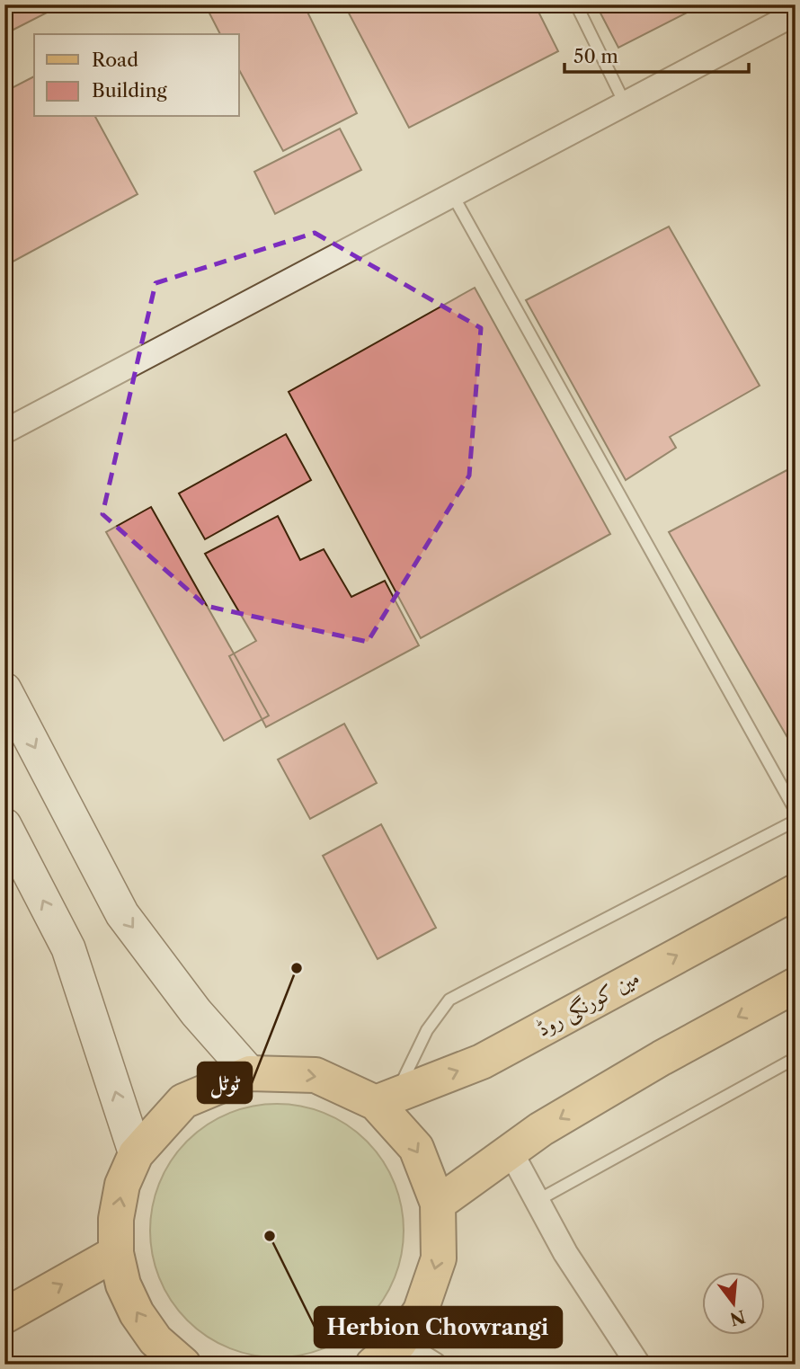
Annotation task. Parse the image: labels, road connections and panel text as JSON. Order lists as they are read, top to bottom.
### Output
{
  "streets": {
    "main road": ["مین کورنگی روڈ"]
  },
  "places": ["ٹوٹل", "Herbion Chowrangi"],
  "legend": ["Road", "Building"],
  "scale_bar": "50 m",
  "north": "bottom"
}
